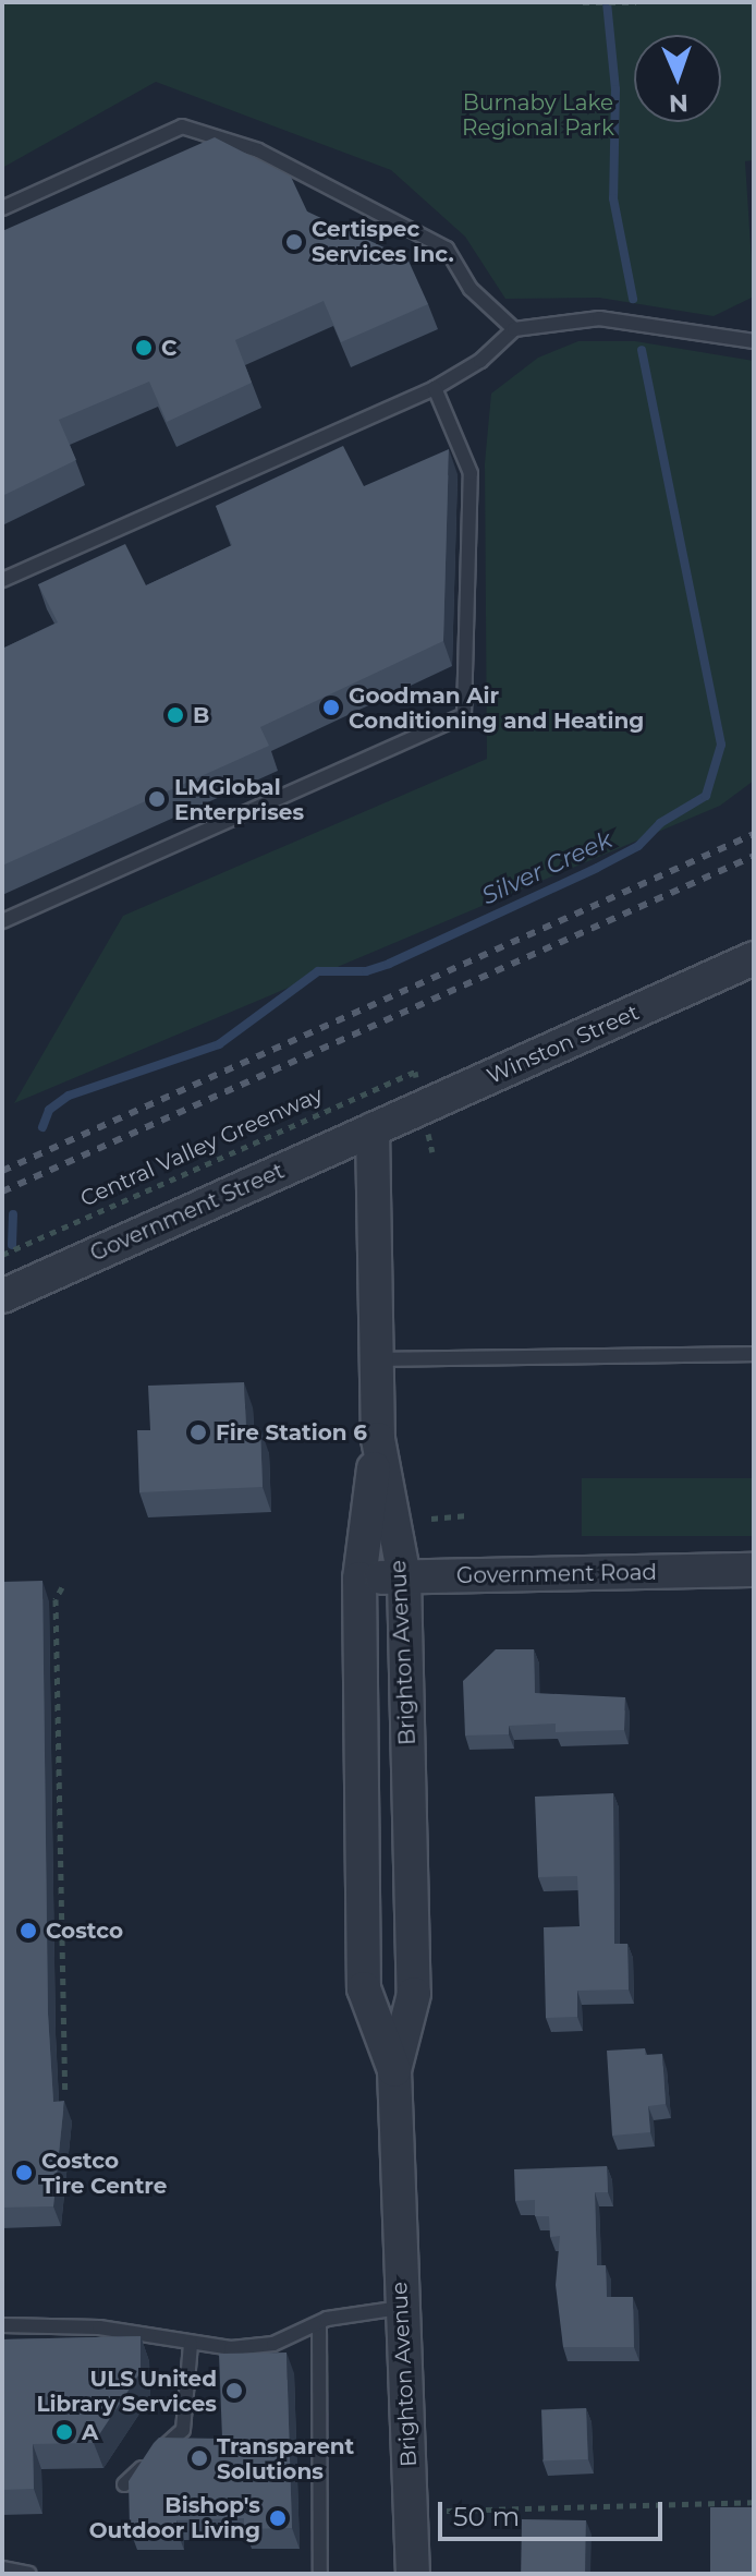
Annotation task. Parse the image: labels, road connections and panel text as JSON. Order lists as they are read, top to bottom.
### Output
{
  "streets": {
    "street": [
      "Winston Street",
      "Government Street",
      "Government Road",
      "Brighton Avenue"
    ],
    "path": ["Central Valley Greenway"]
  },
  "crossings": [
    ["Winston Street", "Government Street"],
    ["Winston Street", "Brighton Avenue"],
    ["Government Street", "Brighton Avenue"],
    ["Government Road", "Brighton Avenue"]
  ],
  "water": ["Silver Creek"],
  "parks": ["Burnaby Lake Regional Park"],
  "places": [
    "Certispec Services Inc.",
    "C",
    "Goodman Air Conditioning and Heating",
    "B",
    "LMGlobal Enterprises",
    "Fire Station 6",
    "Costco",
    "Costco Tire Centre",
    "ULS United Library Services",
    "A",
    "Transparent Solutions",
    "Bishop's Outdoor Living"
  ],
  "scale_bar": "50 m",
  "north": "bottom"
}
